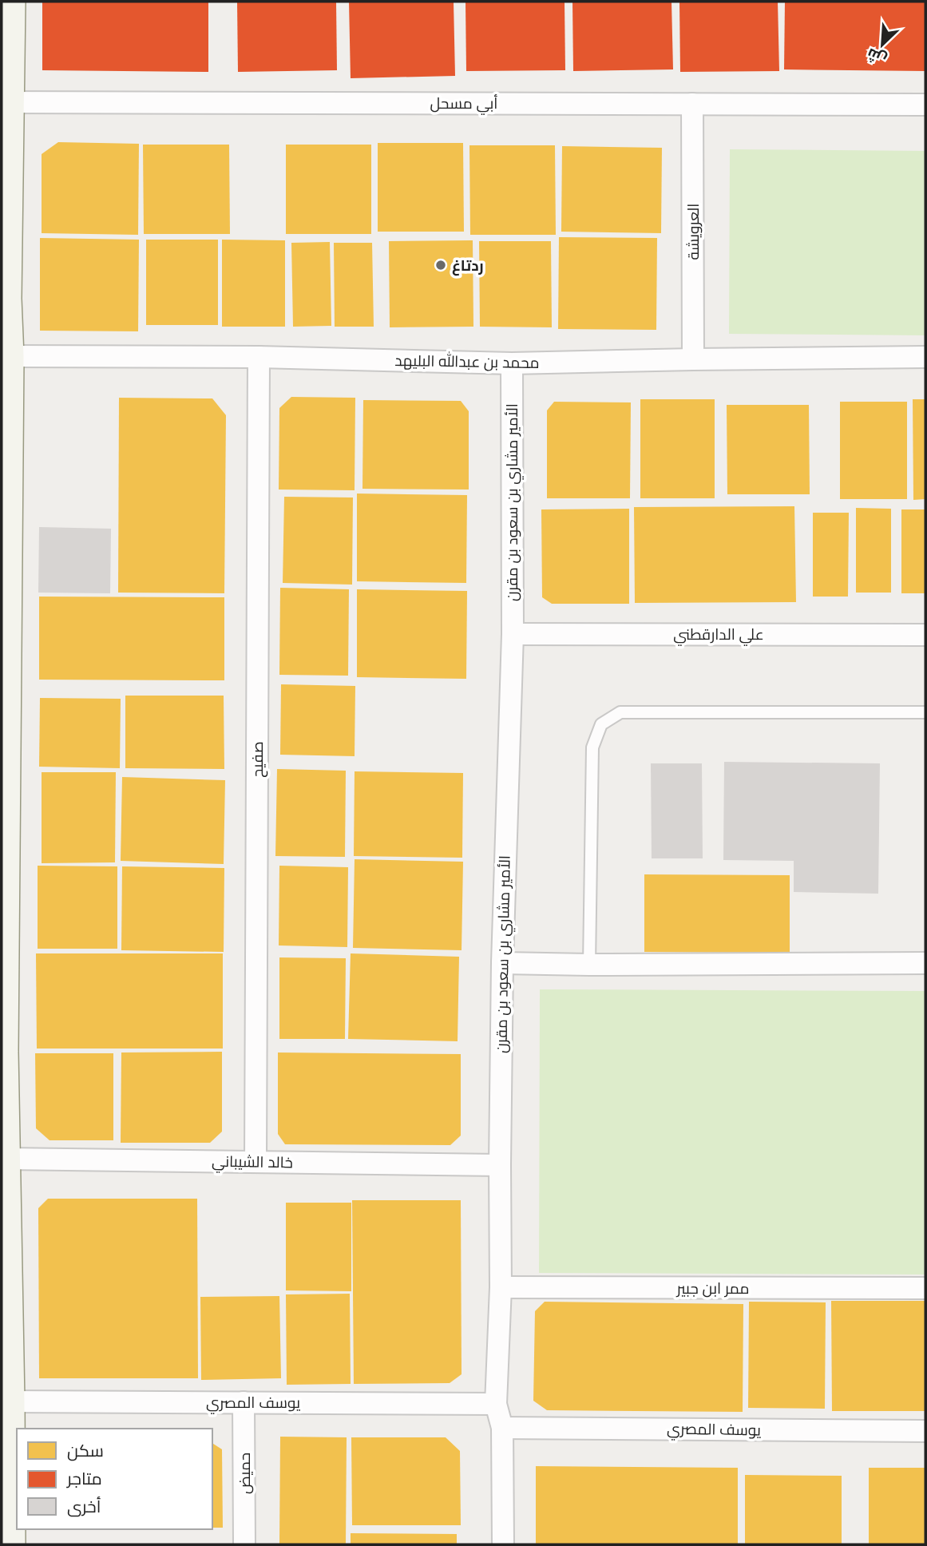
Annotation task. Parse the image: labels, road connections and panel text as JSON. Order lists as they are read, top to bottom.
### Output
{
  "streets": {
    "street": [
      "أبي مسحل",
      "العرويشة",
      "محمد بن عبدالله البليهد",
      "الأمير مشاري بن سعود بن مقرن",
      "علي الدارقطني",
      "صفيح",
      "خالد الشيباني",
      "ممر ابن جبير",
      "يوسف المصري",
      "حميض"
    ]
  },
  "crossings": [
    ["أبي مسحل", "العرويشة"],
    ["العرويشة", "محمد بن عبدالله البليهد"],
    ["محمد بن عبدالله البليهد", "الأمير مشاري بن سعود بن مقرن"],
    ["محمد بن عبدالله البليهد", "صفيح"],
    ["الأمير مشاري بن سعود بن مقرن", "علي الدارقطني"],
    ["الأمير مشاري بن سعود بن مقرن", "خالد الشيباني"],
    ["الأمير مشاري بن سعود بن مقرن", "ممر ابن جبير"],
    ["الأمير مشاري بن سعود بن مقرن", "يوسف المصري"],
    ["صفيح", "خالد الشيباني"],
    ["يوسف المصري", "حميض"]
  ],
  "places": ["ردتاغ"],
  "legend": ["سكن", "متاجر", "أخرى"],
  "north": "bottom left"
}
